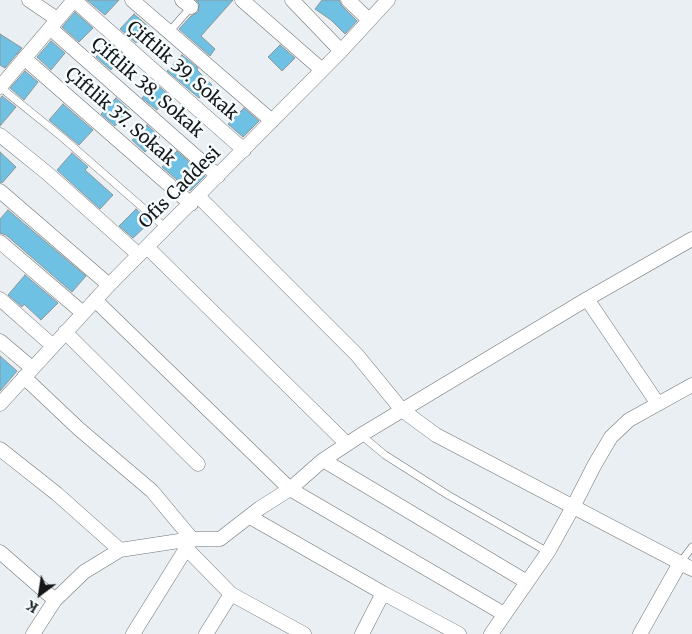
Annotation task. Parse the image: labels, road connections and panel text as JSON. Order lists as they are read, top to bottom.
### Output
{
  "streets": {
    "street": [
      "Çiftlik 39. Sokak",
      "Çiftlik 38. Sokak",
      "Çiftlik 37. Sokak",
      "Ofis Caddesi"
    ]
  },
  "crossings": [
    ["Çiftlik 39. Sokak", "Ofis Caddesi"],
    ["Çiftlik 38. Sokak", "Ofis Caddesi"],
    ["Çiftlik 37. Sokak", "Ofis Caddesi"]
  ],
  "north": "bottom left"
}
